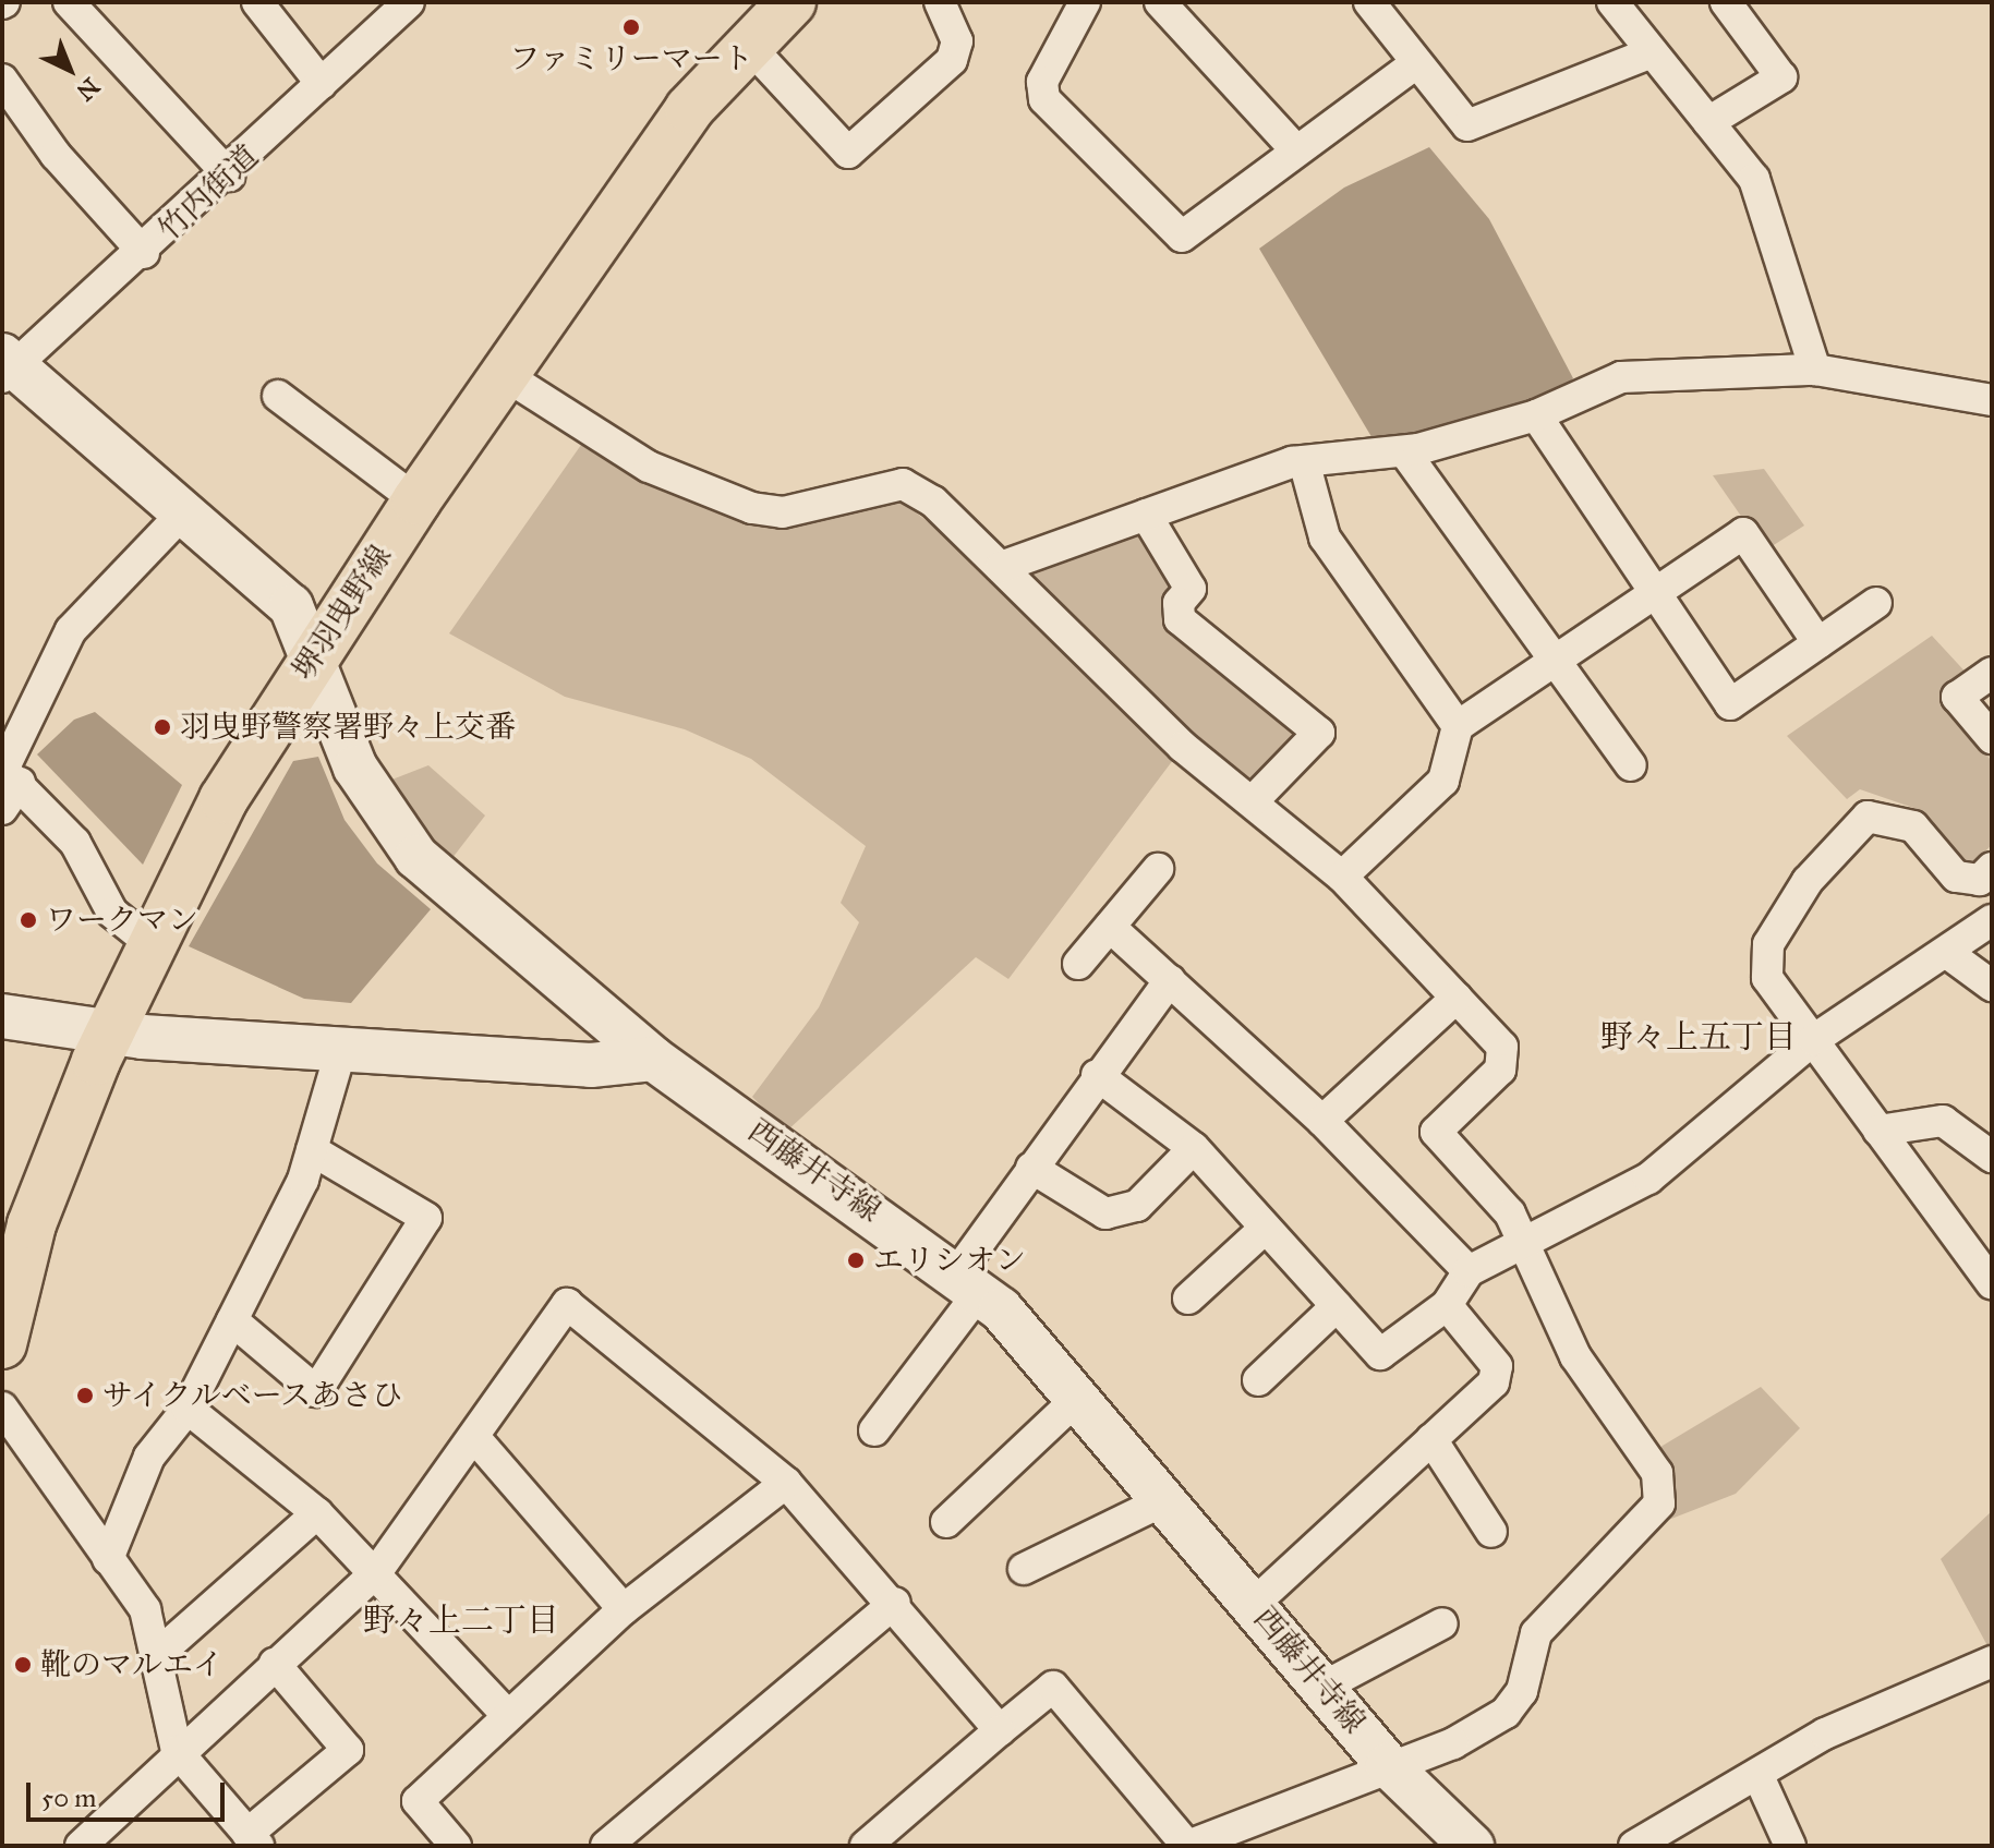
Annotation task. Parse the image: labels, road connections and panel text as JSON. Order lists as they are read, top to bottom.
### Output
{
  "streets": {
    "main road": ["堺羽曳野線", "西藤井寺線"],
    "street": ["竹内街道"]
  },
  "crossings": [
    ["竹内街道", "西藤井寺線"],
    ["堺羽曳野線", "西藤井寺線"]
  ],
  "districts": ["野々上五丁目", "野々上二丁目"],
  "places": [
    "ファミリーマート",
    "羽曳野警察署野々上交番",
    "ワークマン",
    "エリシオン",
    "サイクルベースあさひ",
    "靴のマルエイ"
  ],
  "scale_bar": "50 m",
  "north": "bottom right"
}
